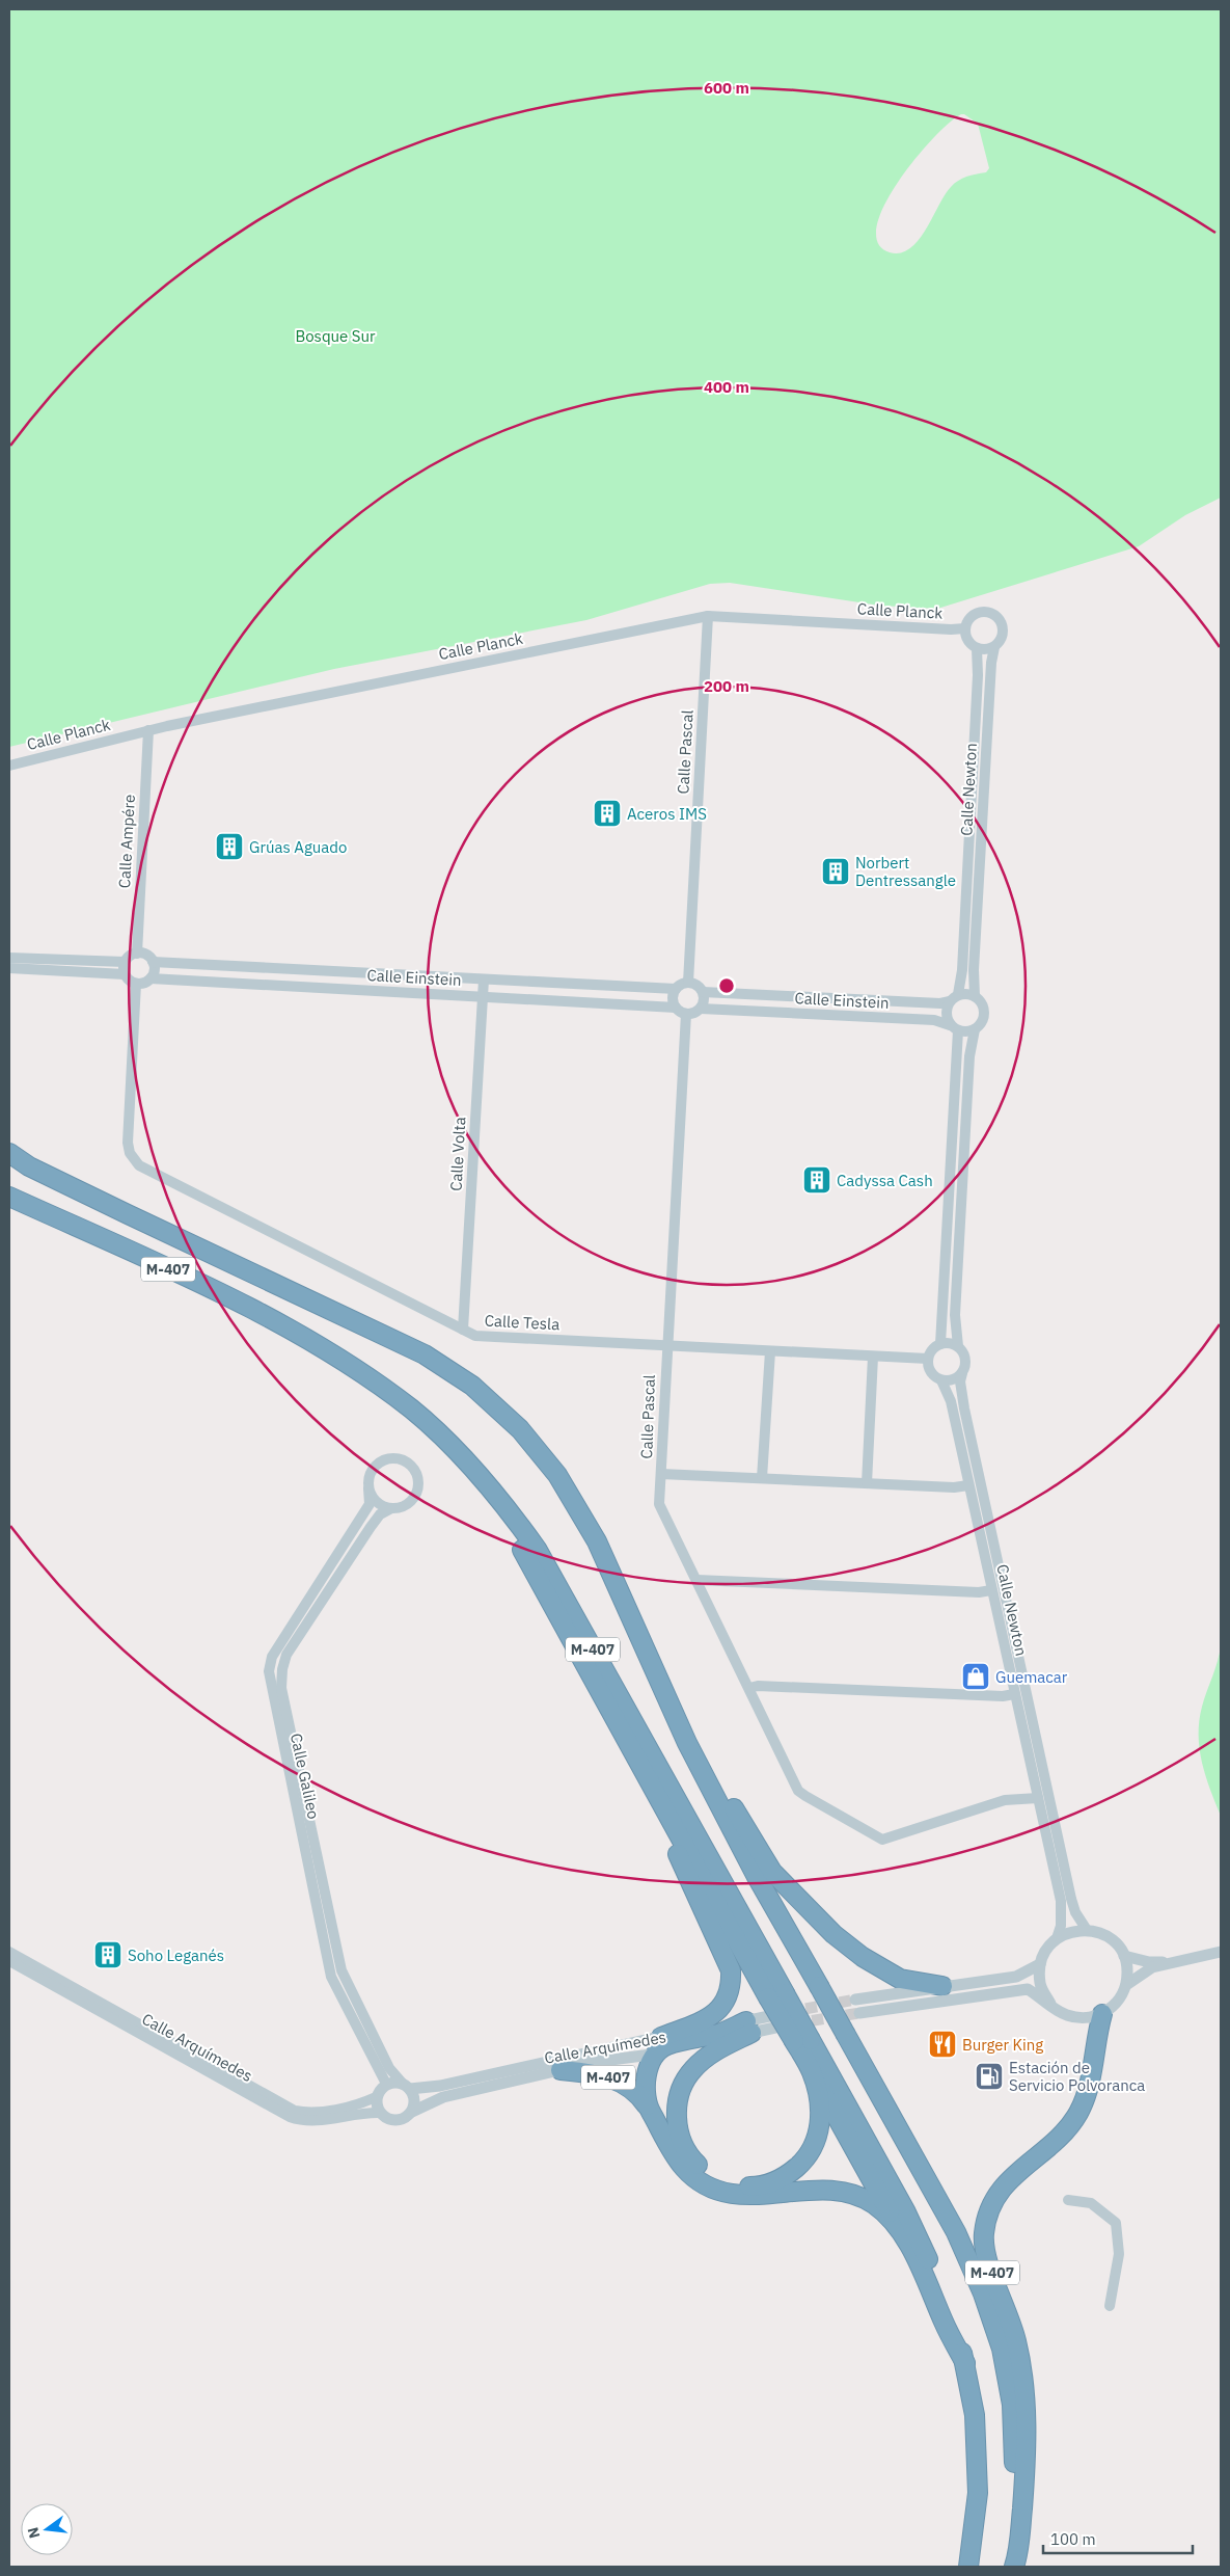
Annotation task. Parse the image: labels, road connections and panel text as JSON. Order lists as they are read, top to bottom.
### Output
{
  "streets": {
    "highway": ["M-407"],
    "street": [
      "Calle Planck",
      "Calle Pascal",
      "Calle Newton",
      "Calle Ampére",
      "Calle Einstein",
      "Calle Volta",
      "Calle Tesla",
      "Calle Galileo",
      "Calle Arquímedes"
    ]
  },
  "crossings": [
    ["Calle Planck", "Calle Pascal"],
    ["Calle Planck", "Calle Newton"],
    ["Calle Planck", "Calle Ampére"],
    ["Calle Pascal", "Calle Newton"],
    ["Calle Pascal", "Calle Einstein"],
    ["Calle Pascal", "Calle Tesla"],
    ["Calle Newton", "Calle Einstein"],
    ["Calle Newton", "M-407"],
    ["Calle Newton", "Calle Tesla"],
    ["Calle Ampére", "Calle Einstein"],
    ["Calle Ampére", "Calle Tesla"],
    ["Calle Einstein", "Calle Volta"],
    ["Calle Einstein", "Calle Tesla"],
    ["Calle Volta", "Calle Tesla"],
    ["M-407", "Calle Arquímedes"],
    ["Calle Galileo", "Calle Arquímedes"]
  ],
  "parks": ["Bosque Sur"],
  "places": {
    "building": [
      "Aceros IMS",
      "Grúas Aguado",
      "Norbert Dentressangle",
      "Cadyssa Cash",
      "Soho Leganés"
    ],
    "shop": ["Guemacar"],
    "restaurant": ["Burger King"],
    "fuel station": ["Estación de Servicio Polvoranca"]
  },
  "scale_bar": "100 m",
  "north": "left",
  "rings": ["600 m", "400 m", "200 m"]
}
